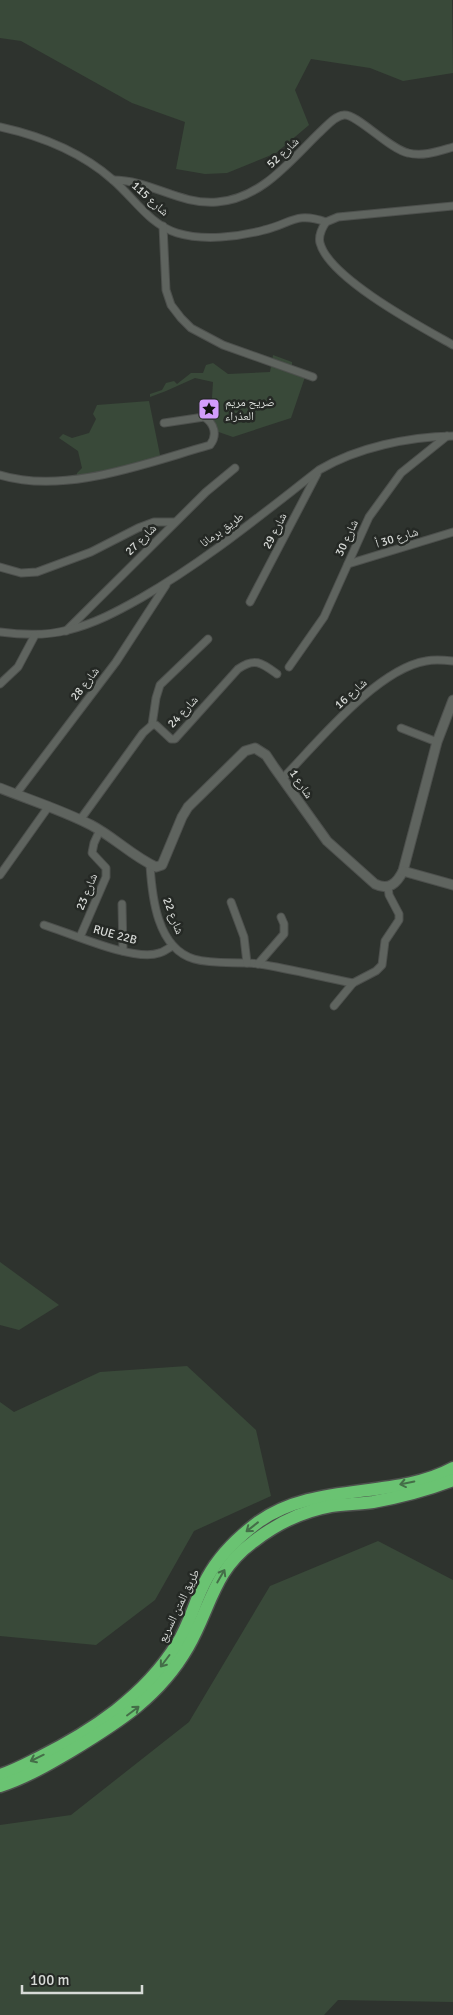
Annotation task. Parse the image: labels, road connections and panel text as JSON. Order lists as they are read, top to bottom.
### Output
{
  "streets": {
    "highway": ["طريق المتن السريع"],
    "street": [
      "شارع 52",
      "شارع 115",
      "طريق برمانا",
      "شارع 29",
      "شارع 30",
      "شارع 30 أ",
      "شارع 27",
      "شارع 28",
      "شارع 16",
      "شارع 24",
      "شارع 1",
      "شارع 23",
      "شارع 22",
      "RUE 22B"
    ]
  },
  "crossings": [
    ["شارع 52", "شارع 115"],
    ["طريق برمانا", "شارع 29"],
    ["طريق برمانا", "شارع 30"],
    ["طريق برمانا", "شارع 27"],
    ["طريق برمانا", "شارع 28"],
    ["شارع 30", "شارع 30 أ"],
    ["شارع 16", "شارع 1"],
    ["شارع 1", "شارع 22"],
    ["شارع 23", "RUE 22B"],
    ["شارع 22", "RUE 22B"]
  ],
  "places": {
    "place": ["ضريح مريم العذراء"]
  },
  "scale_bar": "100 m"
}
